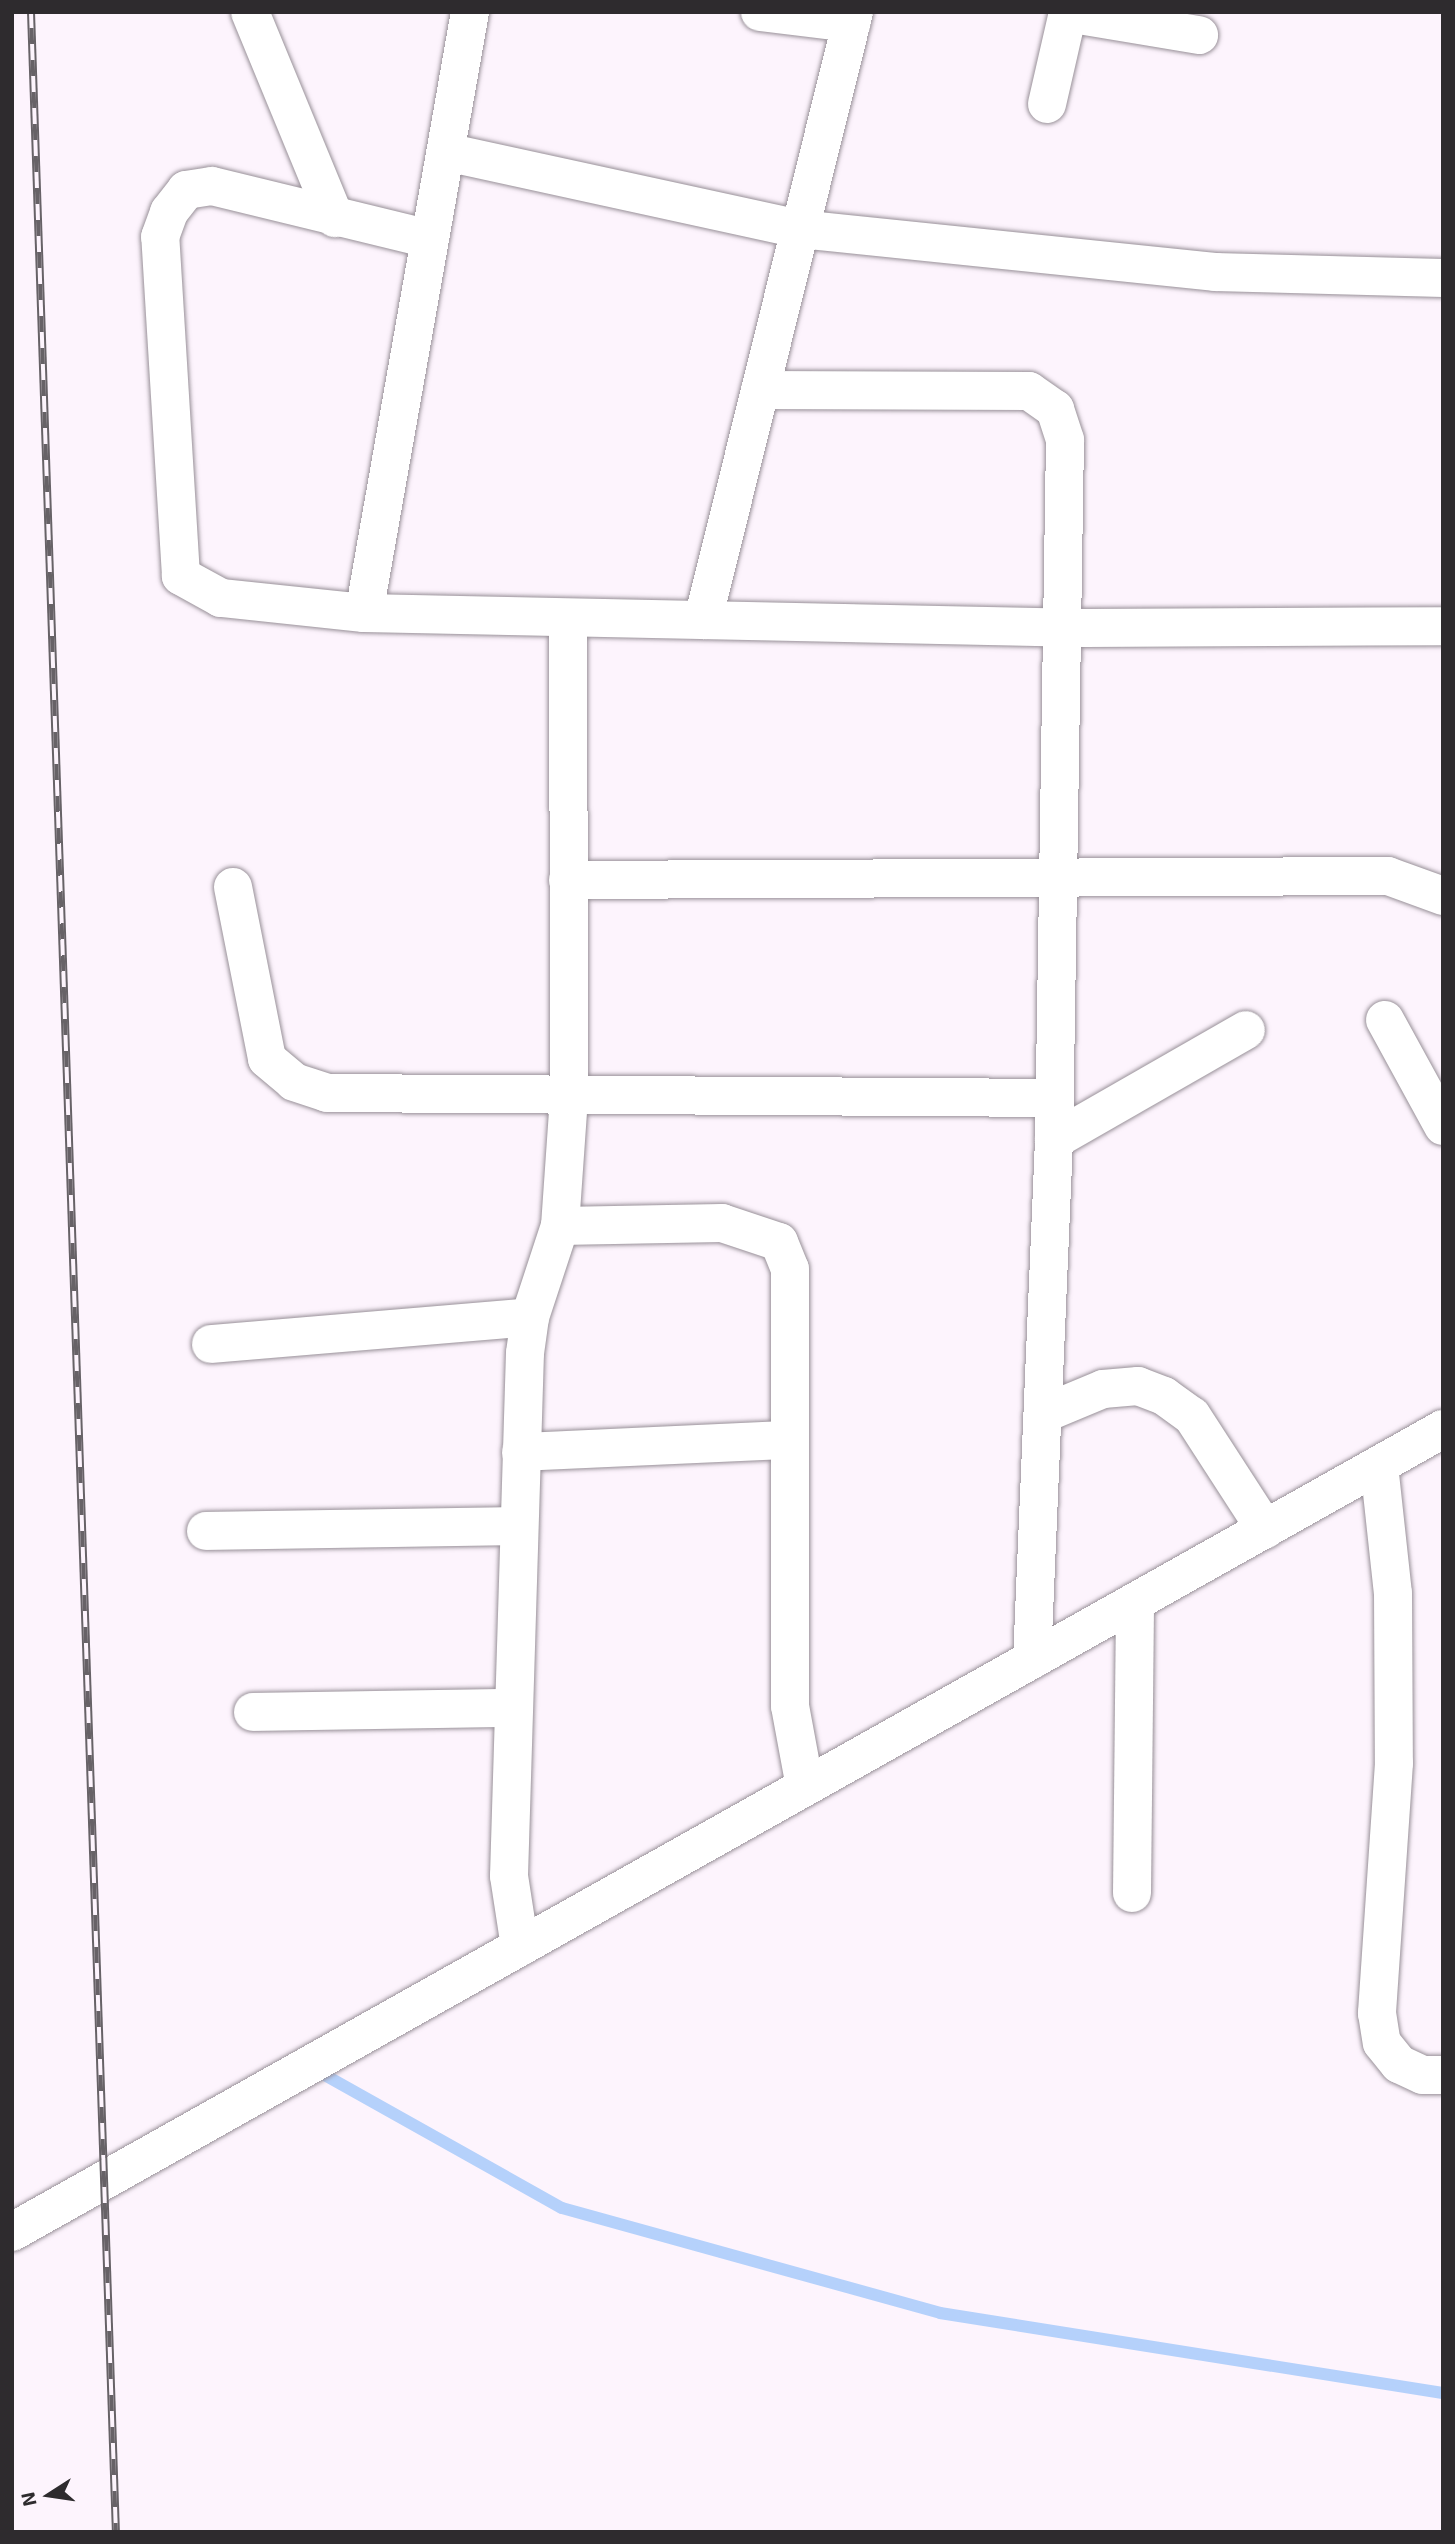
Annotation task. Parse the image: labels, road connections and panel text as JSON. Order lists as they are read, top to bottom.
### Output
{
  "north": "left"
}
